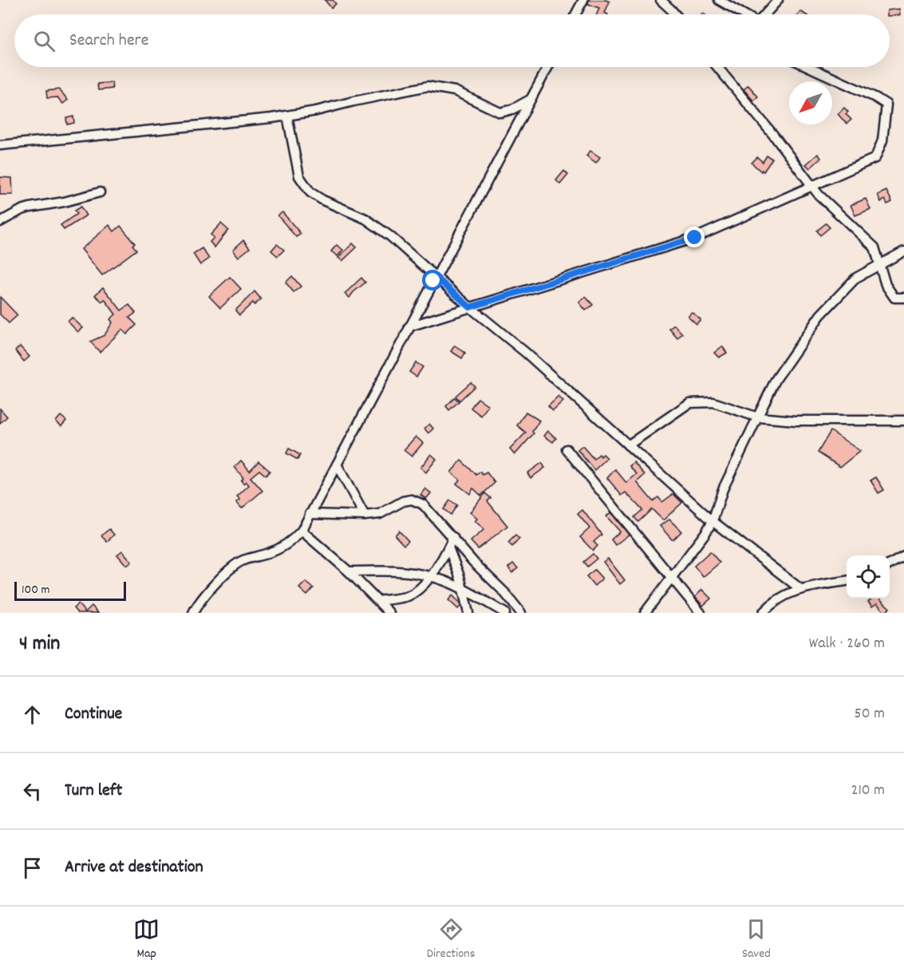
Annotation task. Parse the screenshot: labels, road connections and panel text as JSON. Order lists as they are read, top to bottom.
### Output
{
  "scale_bar": "100 m",
  "north": "bottom left",
  "page": {
    "search": "Search here",
    "scale": "100 m",
    "heading": ["4 min", "Walk · 260 m"],
    "list": [
      ["Continue", "50 m"],
      ["Turn left", "210 m"],
      "Arrive at destination"
    ],
    "nav": ["Map", "Directions", "Saved"]
  }
}
